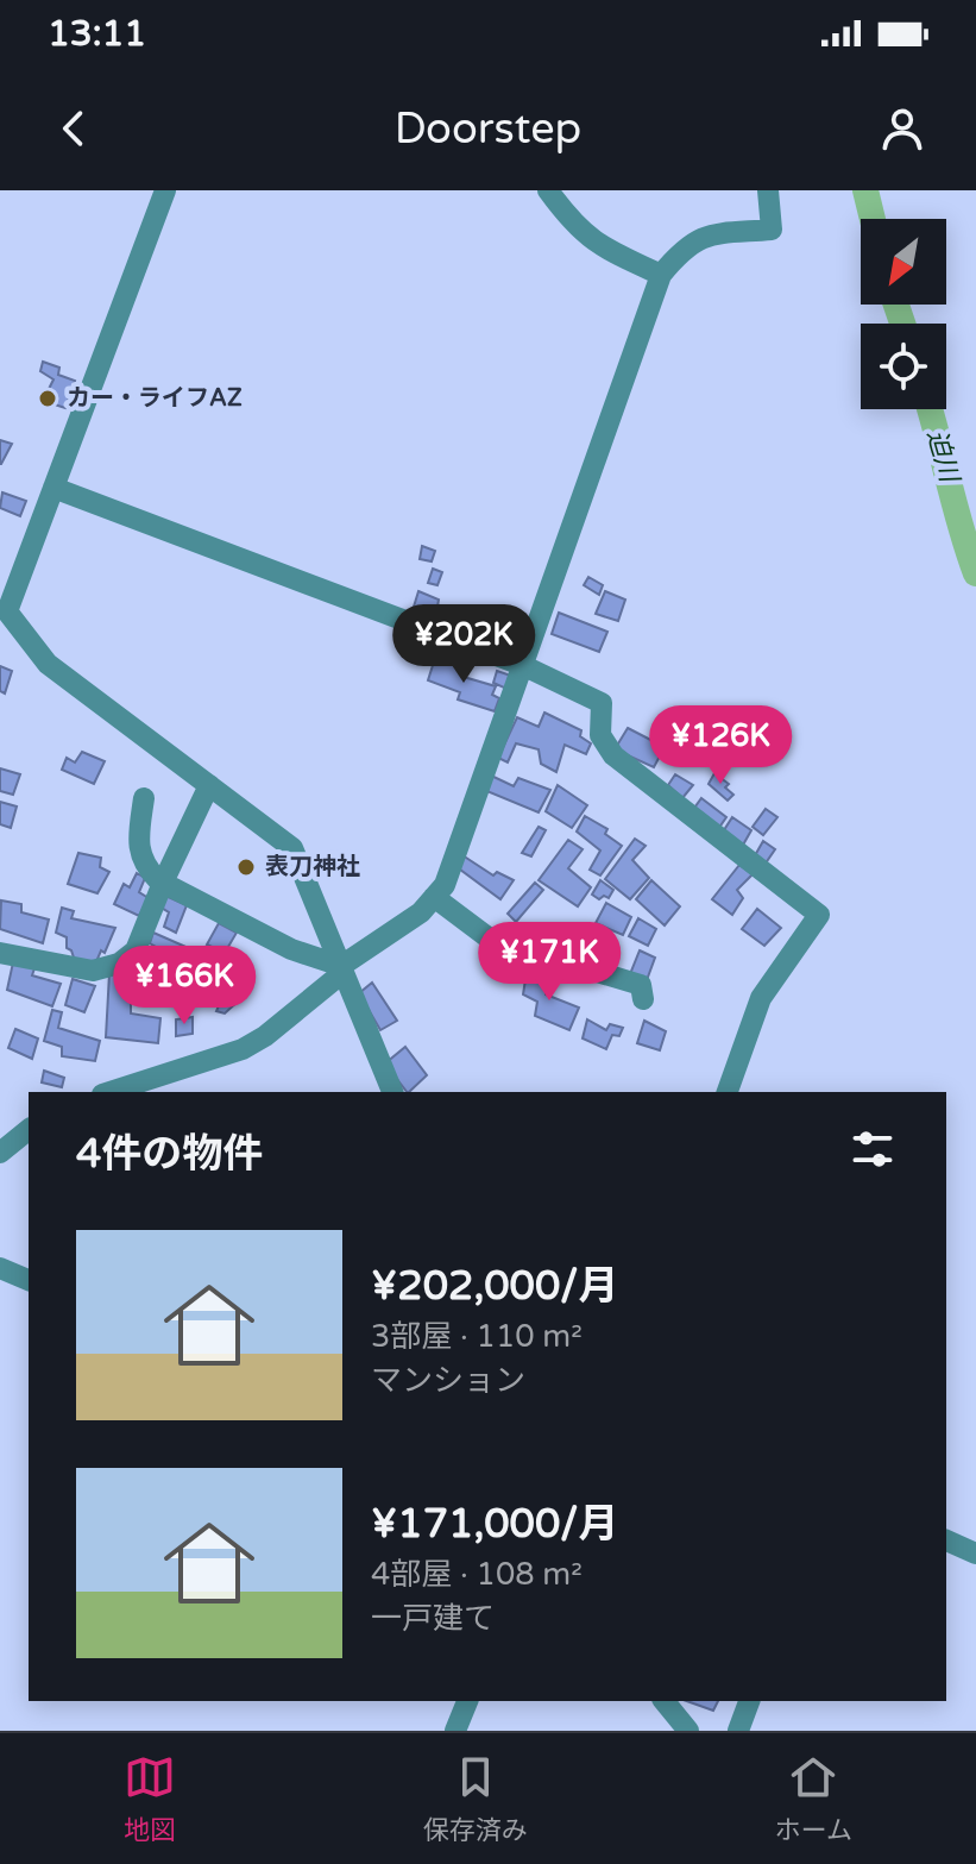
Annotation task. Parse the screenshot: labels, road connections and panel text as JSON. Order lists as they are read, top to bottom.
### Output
{
  "water": ["迫川"],
  "places": ["カー・ライフAZ", "表刀神社"],
  "north": "bottom left",
  "page": {
    "status": "13:11",
    "header": "Doorstep",
    "price": [
      "¥202K",
      "¥126K",
      "¥171K",
      "¥166K"
    ],
    "heading": "4件の物件",
    "list": [
      {
        "name": "¥202,000/月",
        "note": "3部屋 · 110 m² · マンション"
      },
      {
        "name": "¥171,000/月",
        "note": "4部屋 · 108 m² · 一戸建て"
      }
    ],
    "tabs": ["地図", "保存済み", "ホーム"]
  }
}
